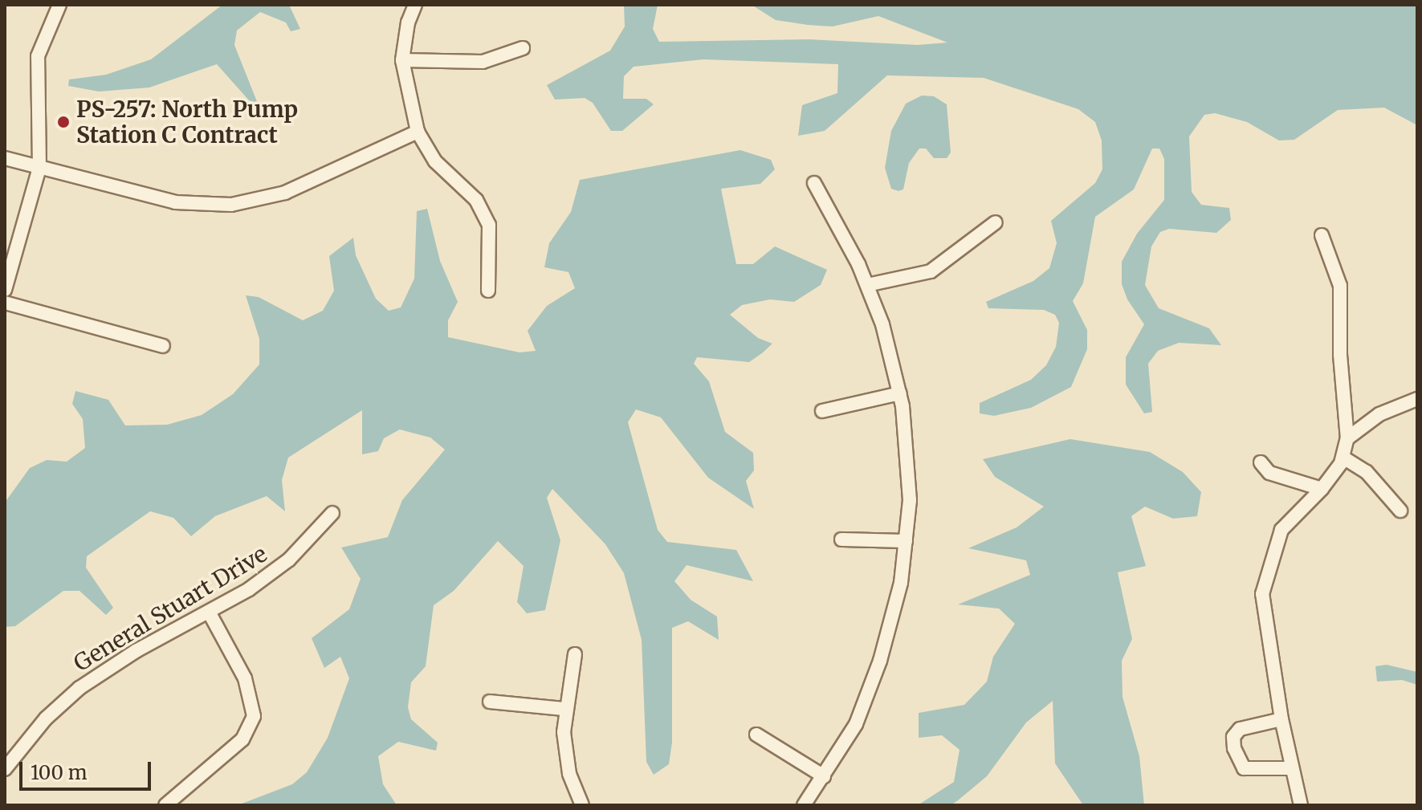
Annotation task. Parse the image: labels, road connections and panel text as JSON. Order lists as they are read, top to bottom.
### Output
{
  "streets": {
    "street": ["General Stuart Drive"]
  },
  "places": ["PS-257: North Pump Station C Contract"],
  "scale_bar": "100 m"
}
